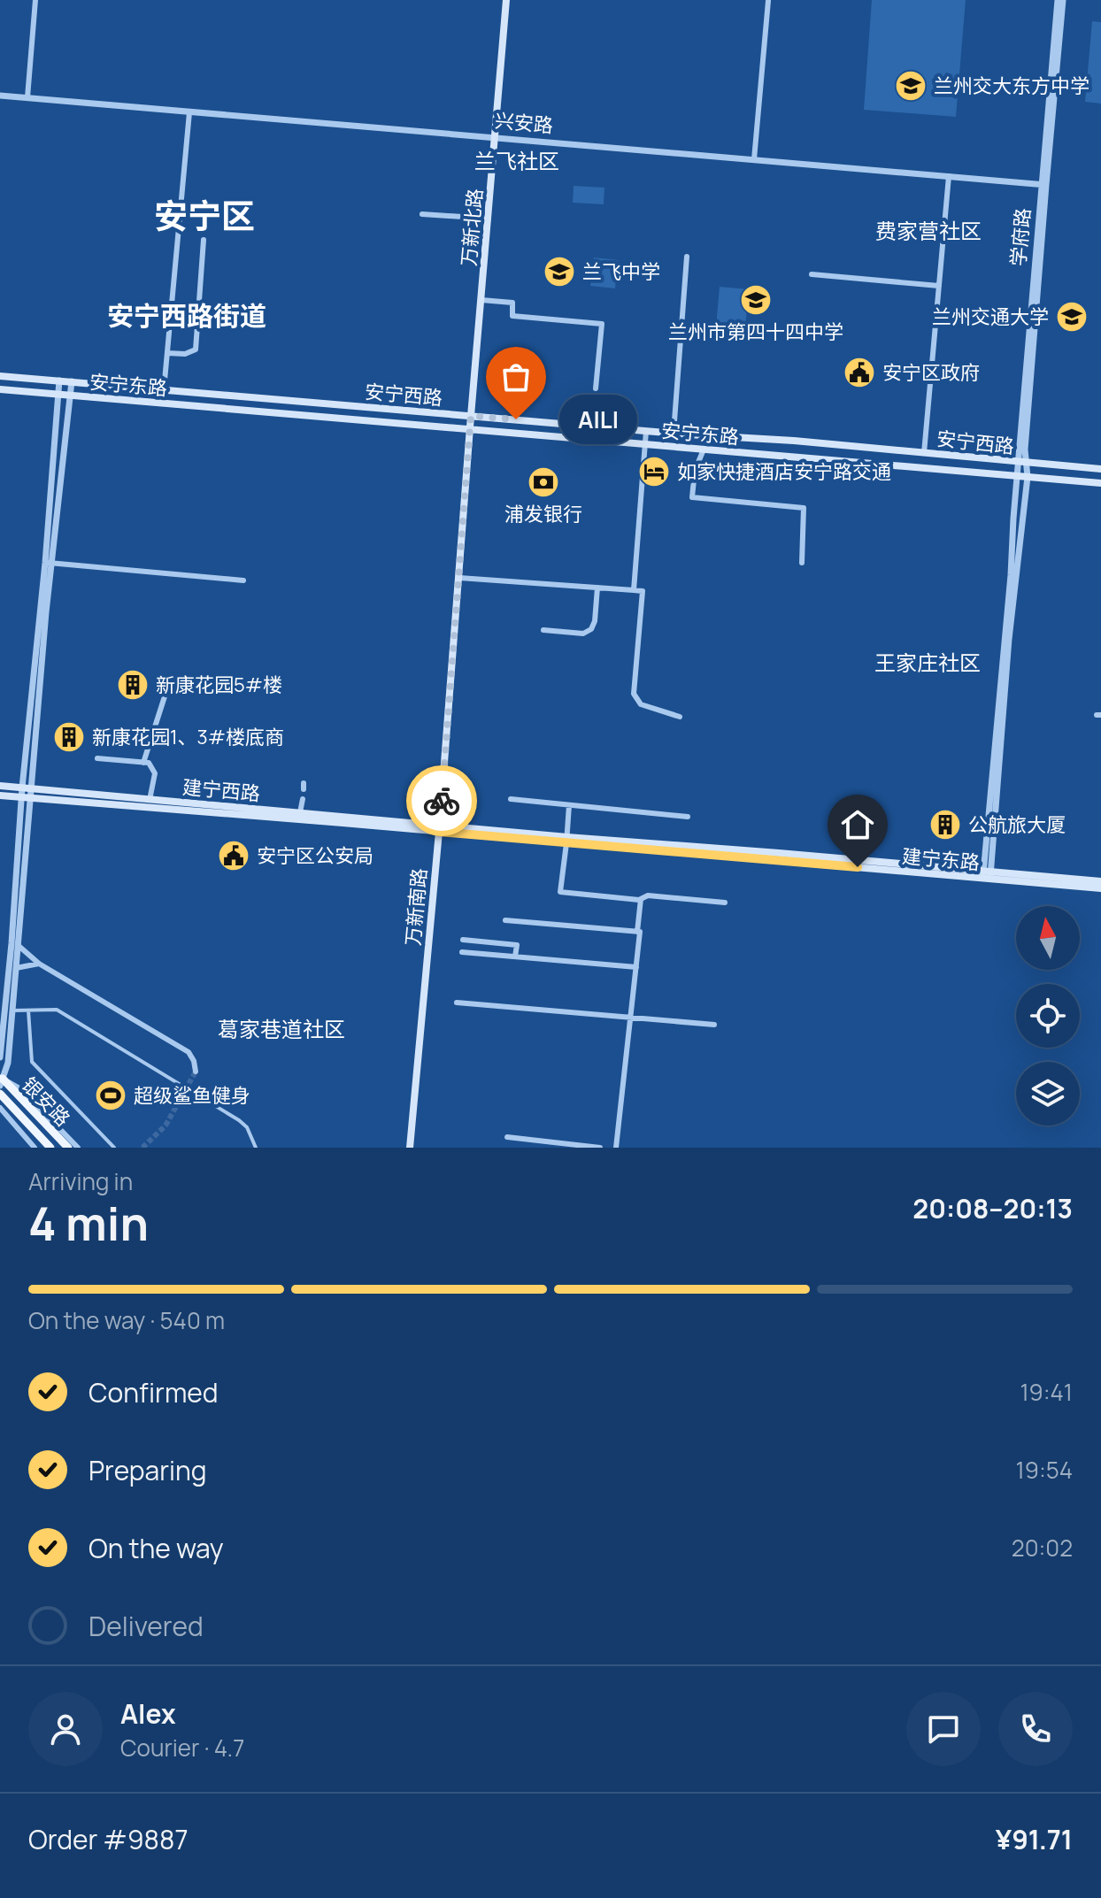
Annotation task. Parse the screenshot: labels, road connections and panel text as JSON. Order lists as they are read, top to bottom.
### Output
{
  "streets": {
    "main road": [
      "万新北路",
      "安宁东路",
      "安宁西路",
      "建宁西路",
      "建宁东路",
      "万新南路",
      "银安路"
    ],
    "street": ["兴安路", "学府路"]
  },
  "crossings": [
    ["兴安路", "万新北路"],
    ["兴安路", "学府路"],
    ["万新北路", "安宁西路"],
    ["万新北路", "万新南路"],
    ["学府路", "安宁东路"],
    ["学府路", "安宁西路"],
    ["学府路", "建宁东路"],
    ["安宁东路", "万新南路"],
    ["安宁西路", "万新南路"],
    ["建宁西路", "建宁东路"],
    ["建宁西路", "万新南路"],
    ["建宁东路", "万新南路"]
  ],
  "districts": [
    "兰飞社区",
    "安宁区",
    "费家营社区",
    "安宁西路街道",
    "王家庄社区",
    "葛家巷道社区"
  ],
  "places": {
    "school or university": [
      "兰州交大东方中学",
      "兰飞中学",
      "兰州市第四十四中学",
      "兰州交通大学"
    ],
    "public building": ["安宁区政府", "安宁区公安局"],
    "other": ["AILI"],
    "hotel": ["如家快捷酒店安宁路交通"],
    "bank": ["浦发银行"],
    "building": ["新康花园5#楼", "新康花园1、3#楼底商", "公航旅大厦"],
    "sports": ["超级鲨鱼健身"]
  },
  "north": "top",
  "page": {
    "bubble": "AILI",
    "heading": ["4 min", "Arriving in", "20:08–20:13"],
    "panel": [
      "Alex",
      "Courier · 4.7",
      "Order #9887",
      "¥91.71"
    ],
    "bar": "On the way · 540 m",
    "list": [
      ["Confirmed", "19:41"],
      ["Preparing", "19:54"],
      ["On the way", "20:02"],
      "Delivered"
    ]
  }
}
